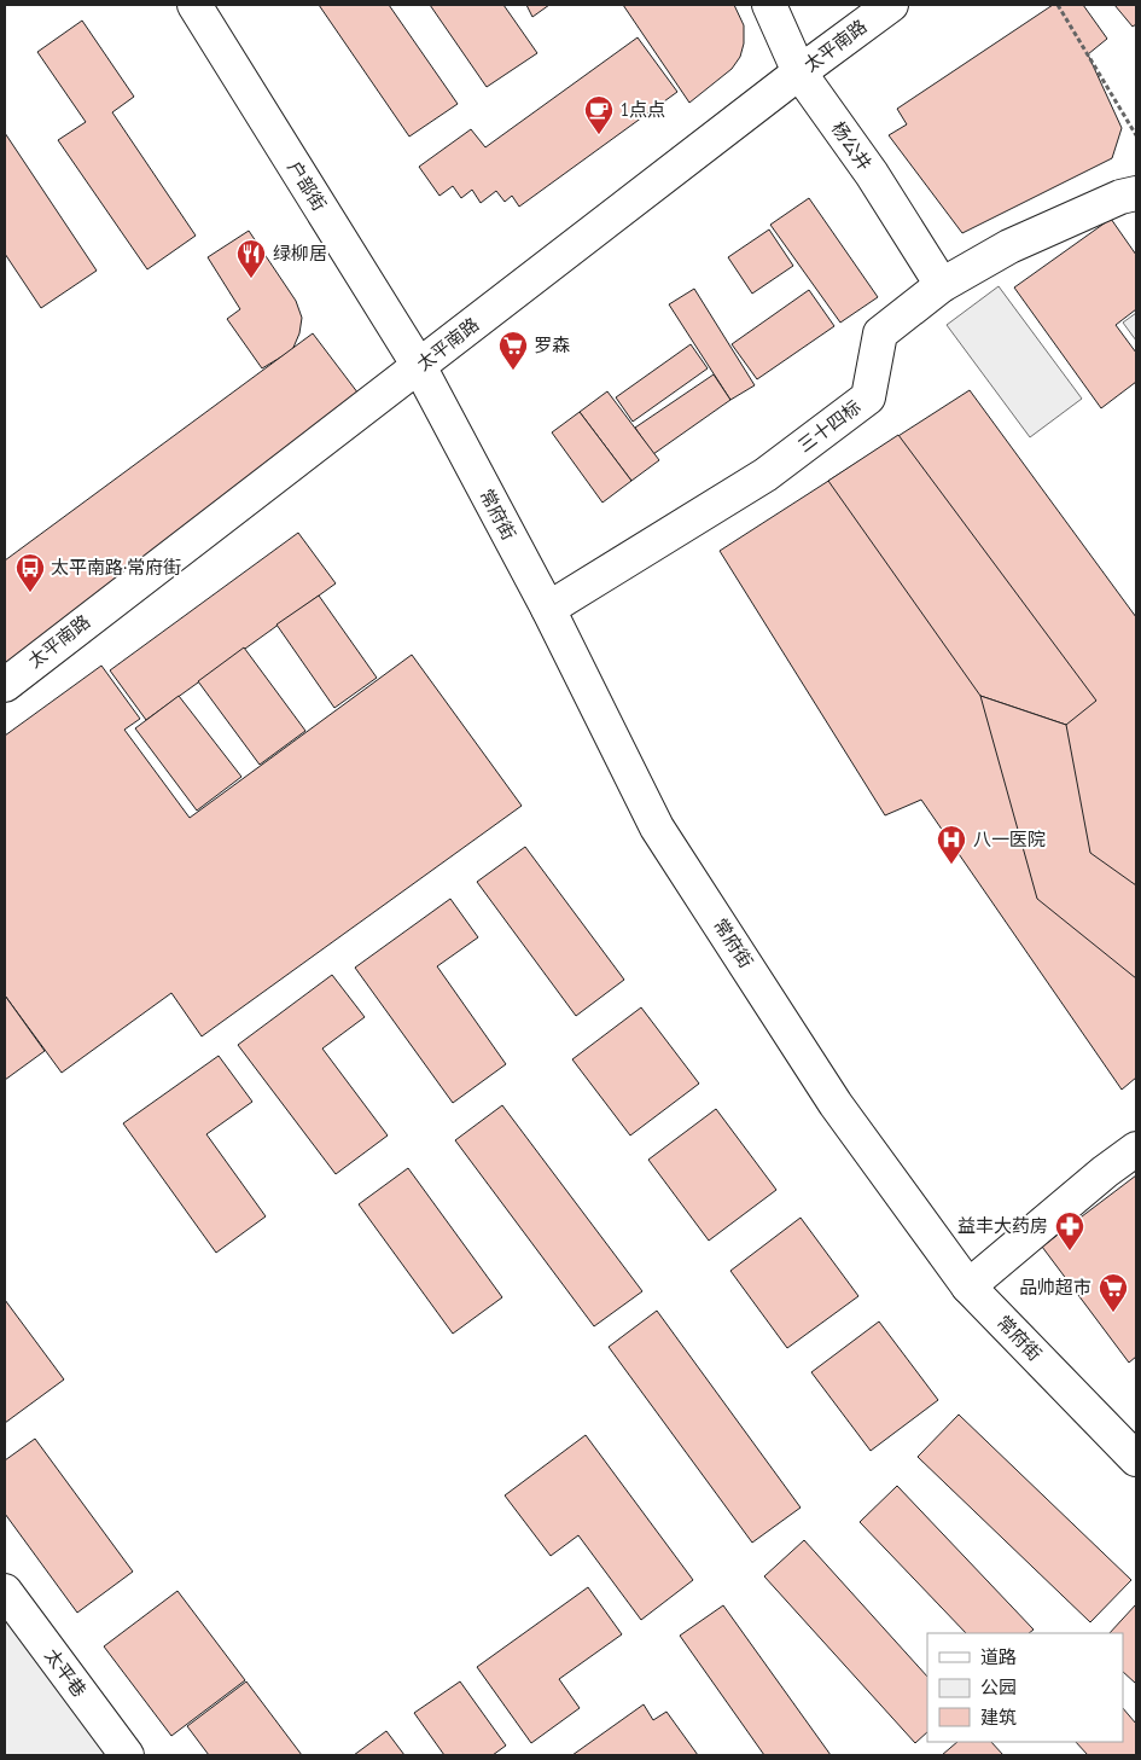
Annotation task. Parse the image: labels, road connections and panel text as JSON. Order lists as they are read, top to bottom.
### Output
{
  "streets": {
    "main road": [
      "太平南路",
      "杨公井",
      "户部街",
      "三十四标",
      "常府街",
      "太平巷"
    ]
  },
  "crossings": [
    ["太平南路", "杨公井"],
    ["太平南路", "户部街"],
    ["太平南路", "常府街"],
    ["杨公井", "三十四标"],
    ["户部街", "常府街"],
    ["三十四标", "常府街"]
  ],
  "places": {
    "cafe": ["1点点"],
    "restaurant": ["绿柳居"],
    "supermarket": ["罗森", "品帅超市"],
    "bus stop": ["太平南路·常府街"],
    "hospital": ["八一医院"],
    "pharmacy": ["益丰大药房"]
  },
  "legend": ["道路", "公园", "建筑"]
}
